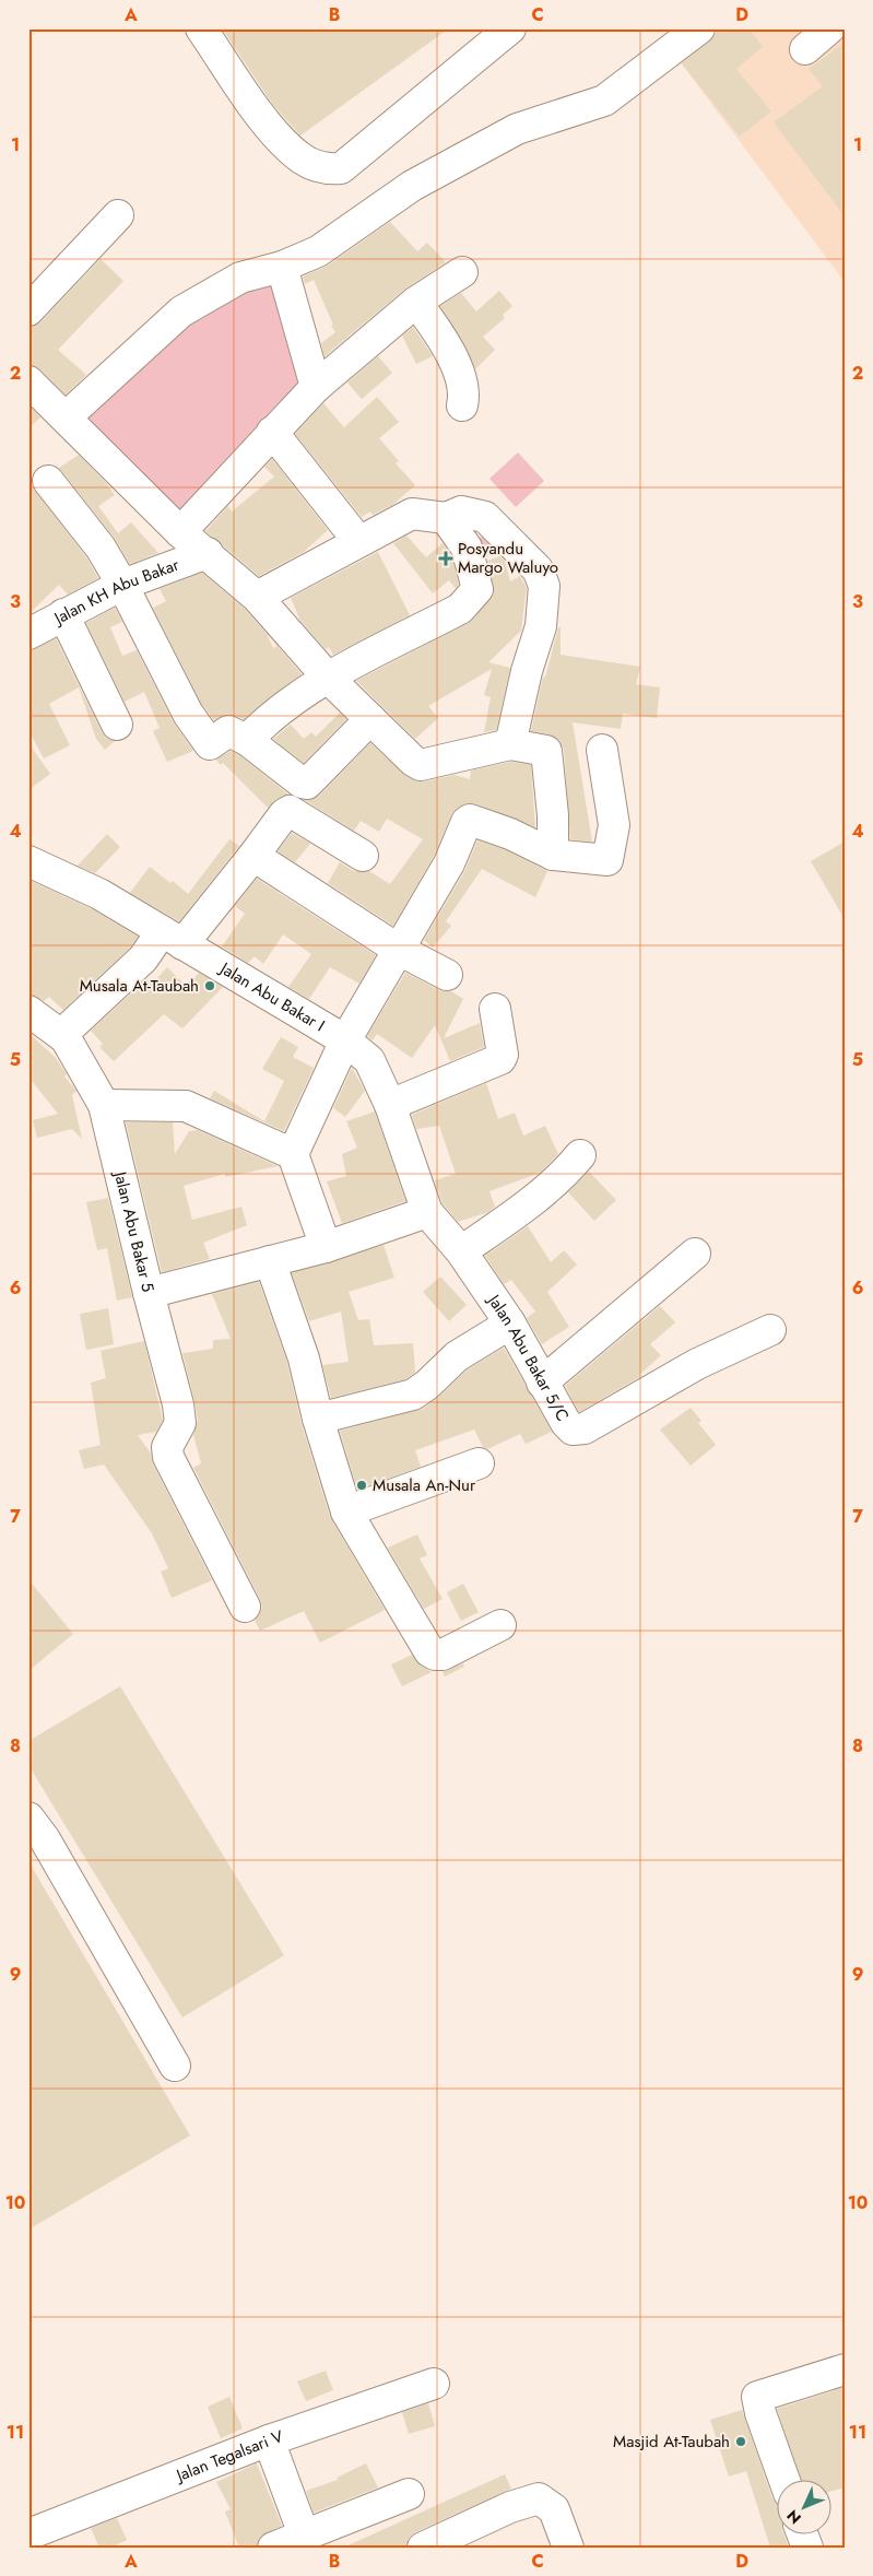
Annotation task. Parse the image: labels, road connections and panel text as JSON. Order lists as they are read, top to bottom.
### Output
{
  "streets": {
    "street": [
      "Jalan KH Abu Bakar",
      "Jalan Abu Bakar I",
      "Jalan Abu Bakar 5",
      "Jalan Abu Bakar 5/C",
      "Jalan Tegalsari V"
    ]
  },
  "crossings": [
    ["Jalan Abu Bakar I", "Jalan Abu Bakar 5"],
    ["Jalan Abu Bakar I", "Jalan Abu Bakar 5/C"],
    ["Jalan Abu Bakar 5", "Jalan Abu Bakar 5/C"]
  ],
  "places": {
    "health": ["Posyandu Margo Waluyo"],
    "other": ["Musala At-Taubah", "Musala An-Nur", "Masjid At-Taubah"]
  },
  "north": "bottom left",
  "grid": {
    "columns": [
      "A",
      "B",
      "C",
      "D"
    ],
    "rows": [
      "1",
      "2",
      "3",
      "4",
      "5",
      "6",
      "7",
      "8",
      "9",
      "10",
      "11"
    ]
  }
}
